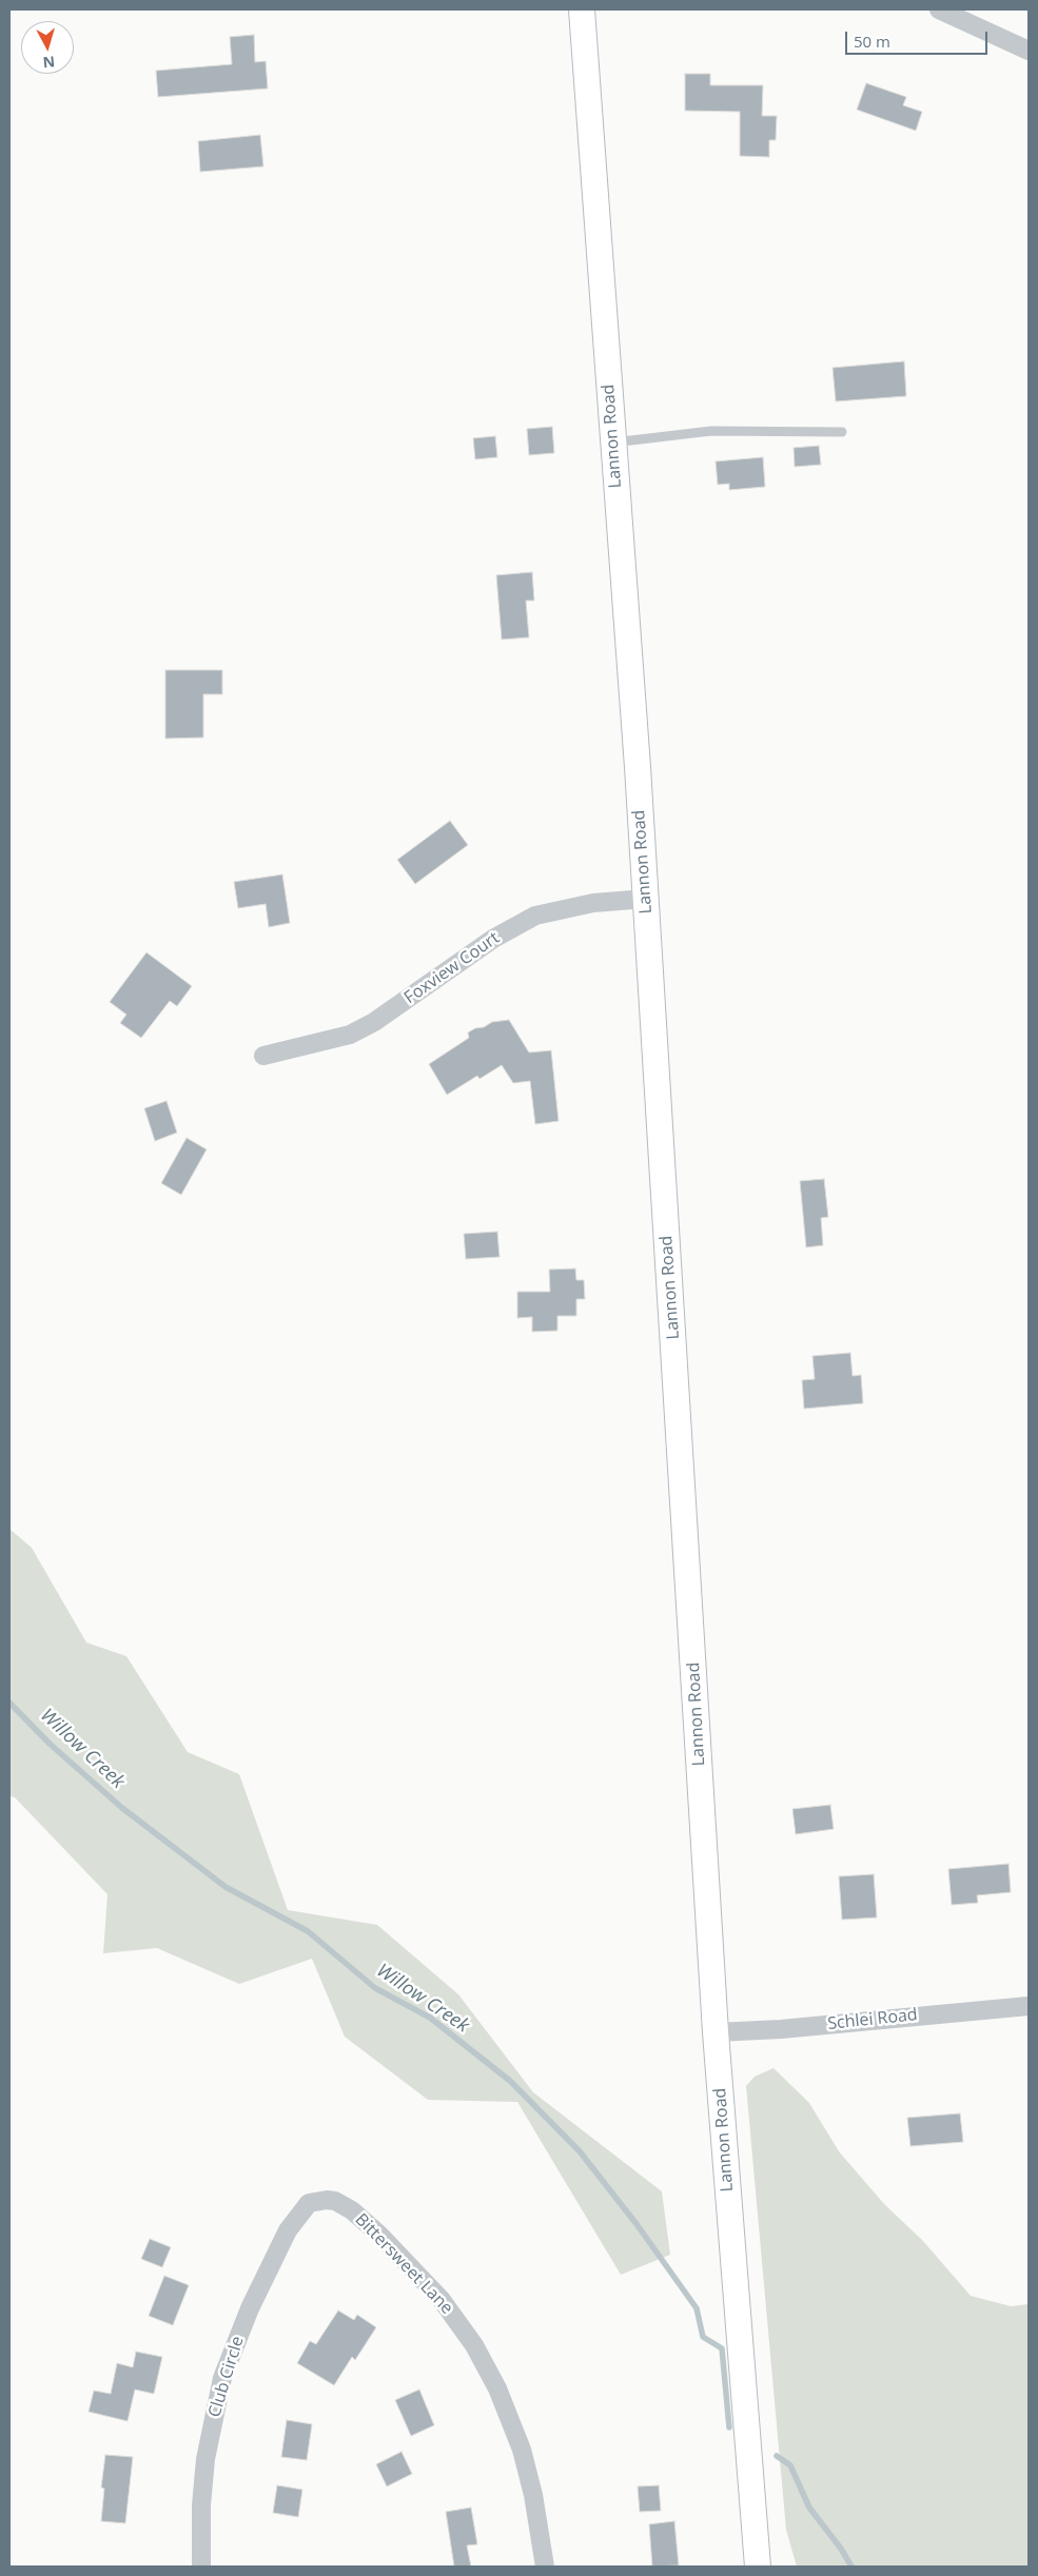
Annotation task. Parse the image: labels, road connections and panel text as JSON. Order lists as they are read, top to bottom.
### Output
{
  "streets": {
    "main road": ["Lannon Road"],
    "street": [
      "Foxview Court",
      "Schlei Road",
      "Bittersweet Lane",
      "Club Circle"
    ]
  },
  "crossings": [
    ["Lannon Road", "Foxview Court"],
    ["Lannon Road", "Schlei Road"],
    ["Bittersweet Lane", "Club Circle"]
  ],
  "water": ["Willow Creek"],
  "scale_bar": "50 m",
  "north": "bottom"
}
